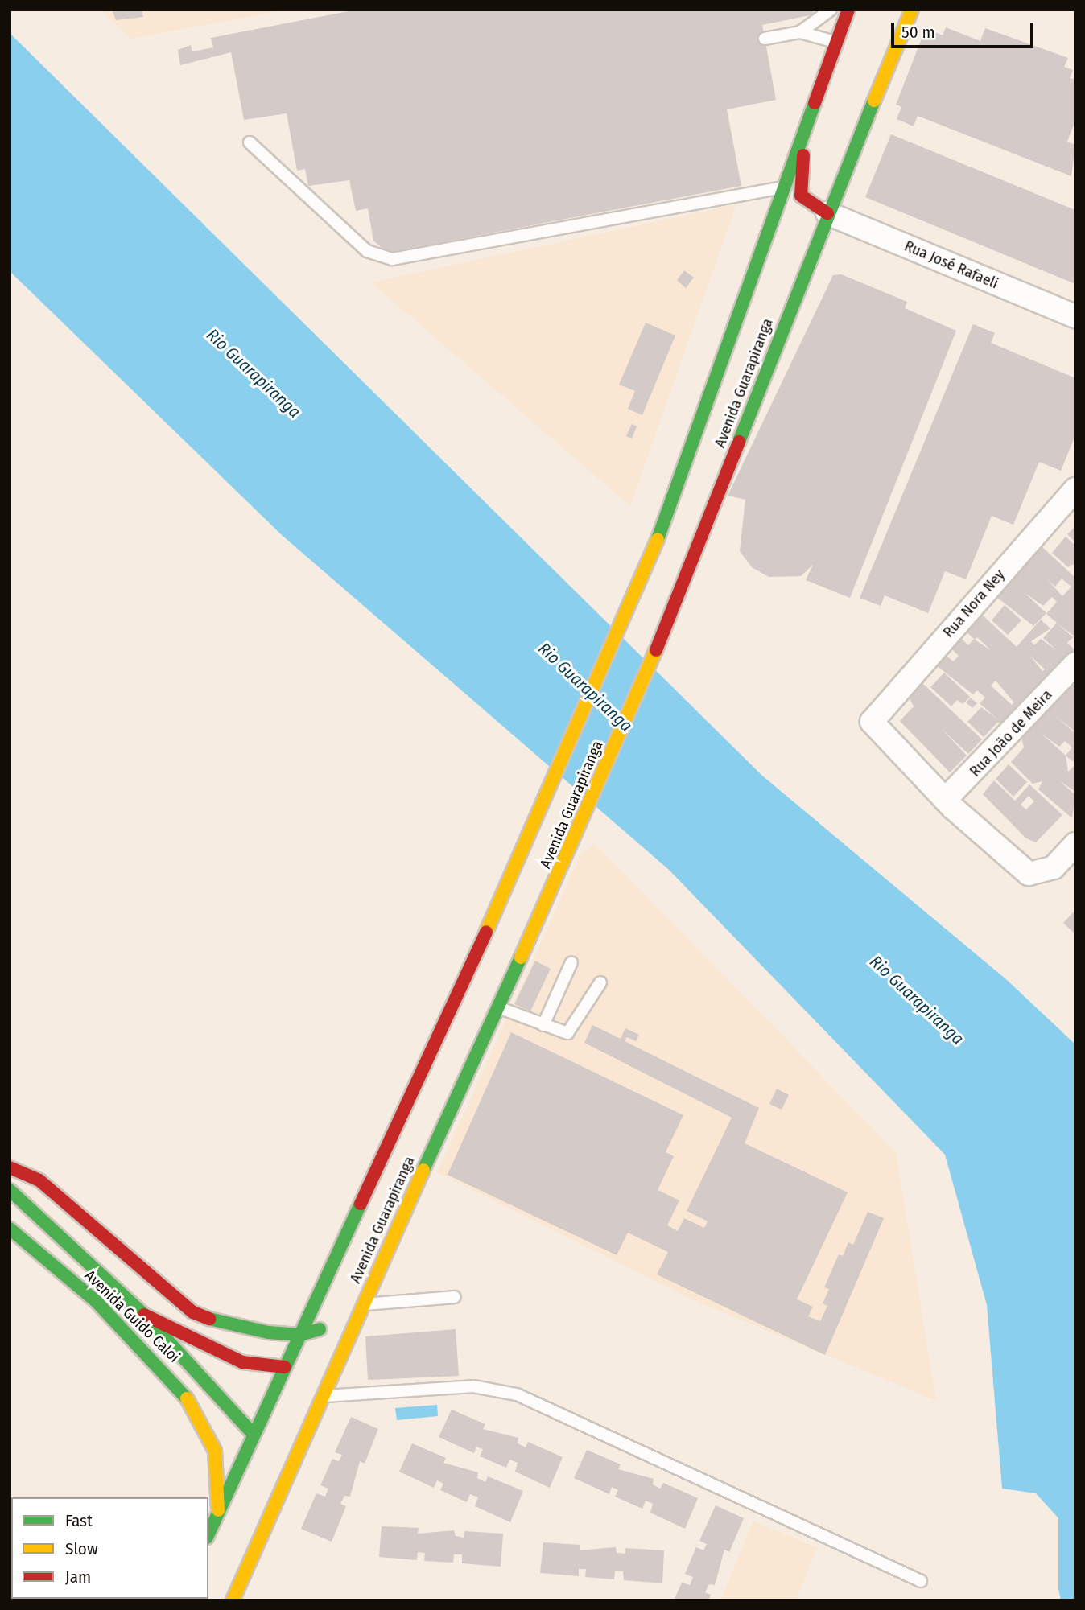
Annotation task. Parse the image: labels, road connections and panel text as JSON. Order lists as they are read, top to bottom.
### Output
{
  "streets": {
    "main road": ["Avenida Guarapiranga", "Avenida Guido Caloi"],
    "street": ["Rua José Rafaeli", "Rua Nora Ney", "Rua João de Meira"]
  },
  "crossings": [
    ["Rua José Rafaeli", "Avenida Guarapiranga"],
    ["Avenida Guarapiranga", "Avenida Guido Caloi"],
    ["Rua Nora Ney", "Rua João de Meira"]
  ],
  "water": ["Rio Guarapiranga"],
  "legend": ["Fast", "Slow", "Jam"],
  "scale_bar": "50 m"
}
